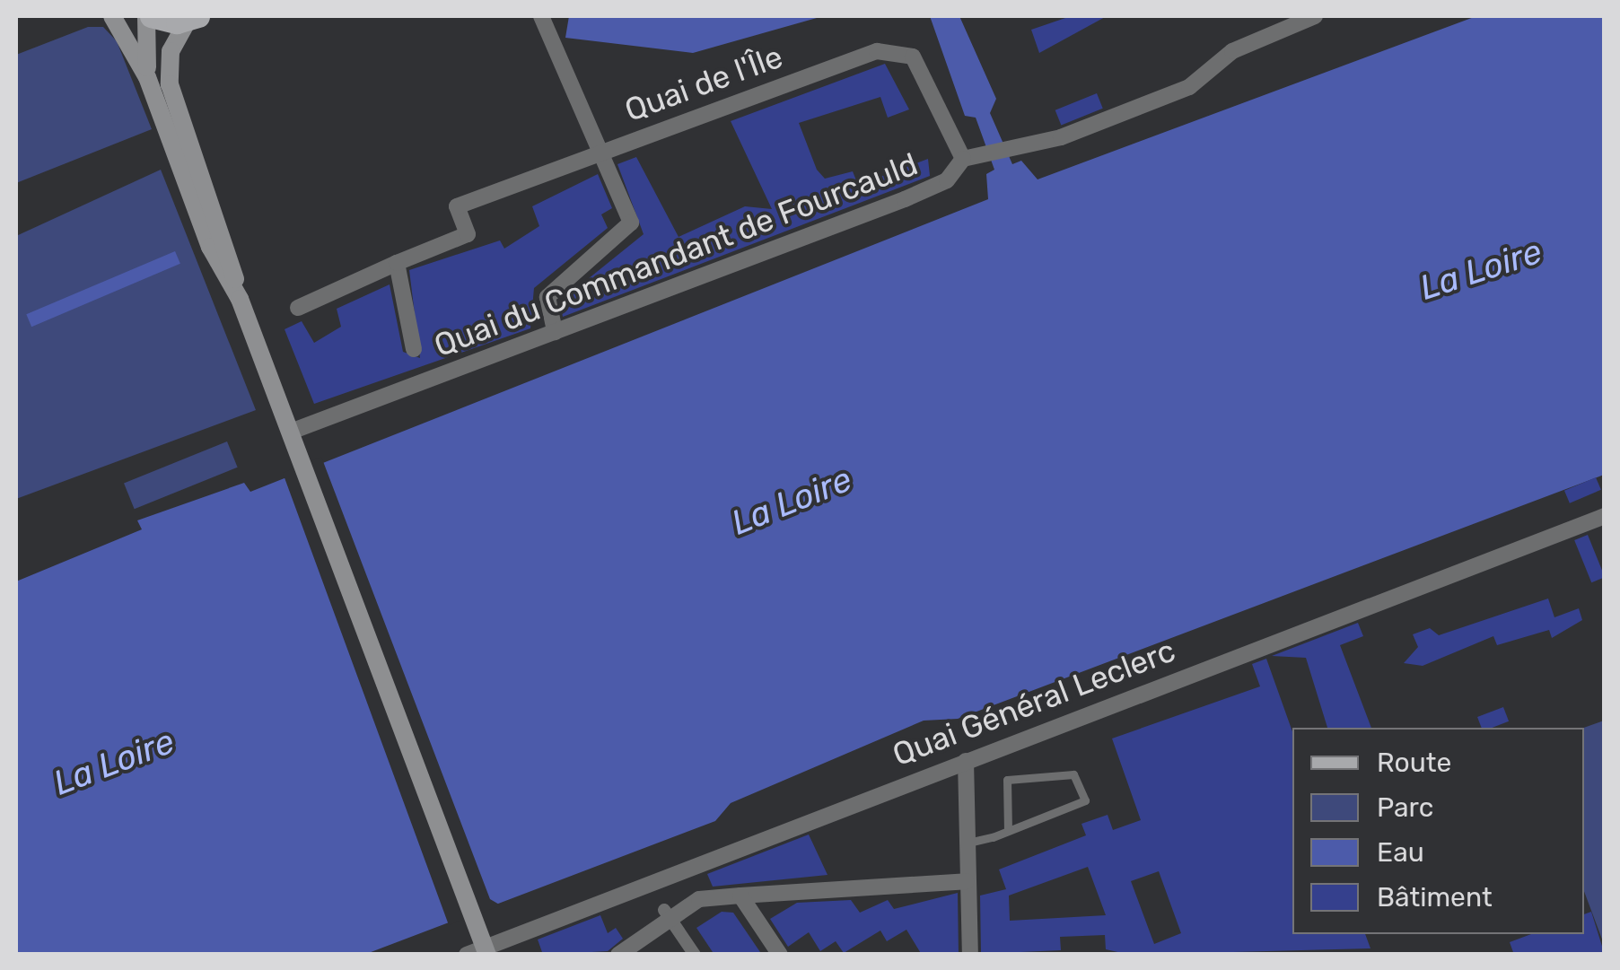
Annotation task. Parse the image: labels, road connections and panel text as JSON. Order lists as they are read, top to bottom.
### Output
{
  "streets": {
    "street": ["Quai de l'Île", "Quai du Commandant de Fourcauld", "Quai Général Leclerc"]
  },
  "crossings": [
    ["Quai de l'Île", "Quai du Commandant de Fourcauld"]
  ],
  "water": ["La Loire"],
  "legend": [
    "Route",
    "Parc",
    "Eau",
    "Bâtiment"
  ]
}
